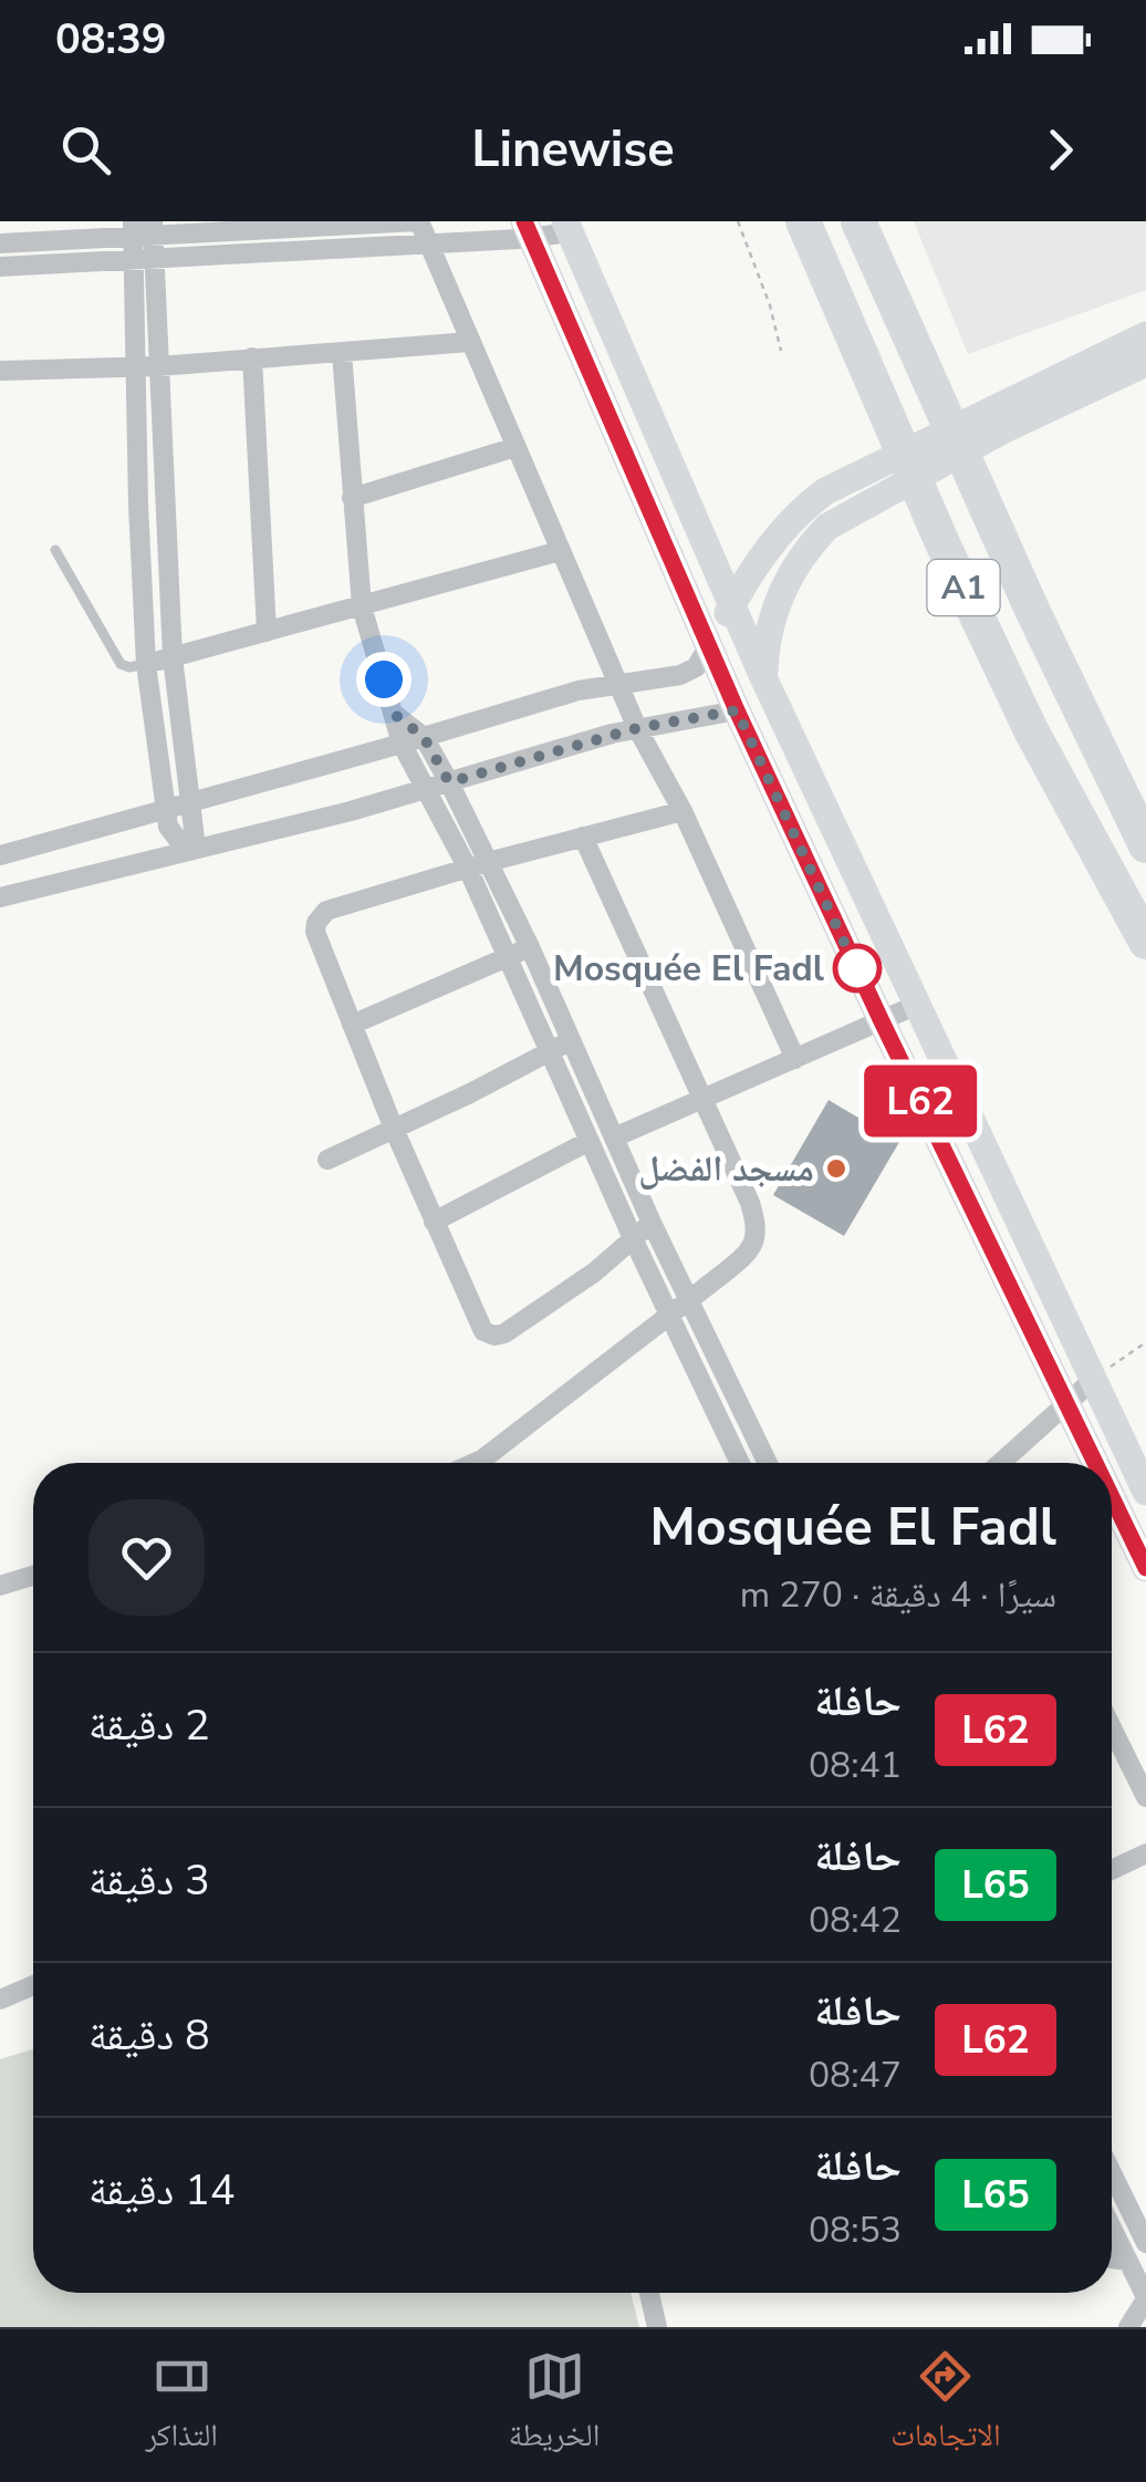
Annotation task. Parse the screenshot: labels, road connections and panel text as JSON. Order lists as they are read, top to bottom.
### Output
{
  "streets": {
    "highway": ["A1"]
  },
  "places": ["Mosquée El Fadl", "مسجد الفضل"],
  "lines": ["bus line L62"],
  "page": {
    "status": "08:39",
    "header": "Linewise",
    "on_map": "L62",
    "heading": ["Mosquée El Fadl", "سيرًا · 4 دقيقة · 270 m"],
    "list": [
      {
        "mark": "L62",
        "name": "حافلة",
        "note": "08:41",
        "value": "2 دقيقة"
      },
      {
        "mark": "L65",
        "name": "حافلة",
        "note": "08:42",
        "value": "3 دقيقة"
      },
      {
        "mark": "L62",
        "name": "حافلة",
        "note": "08:47",
        "value": "8 دقيقة"
      },
      {
        "mark": "L65",
        "name": "حافلة",
        "note": "08:53",
        "value": "14 دقيقة"
      }
    ],
    "tabs": ["الاتجاهات", "الخريطة", "التذاكر"]
  }
}
